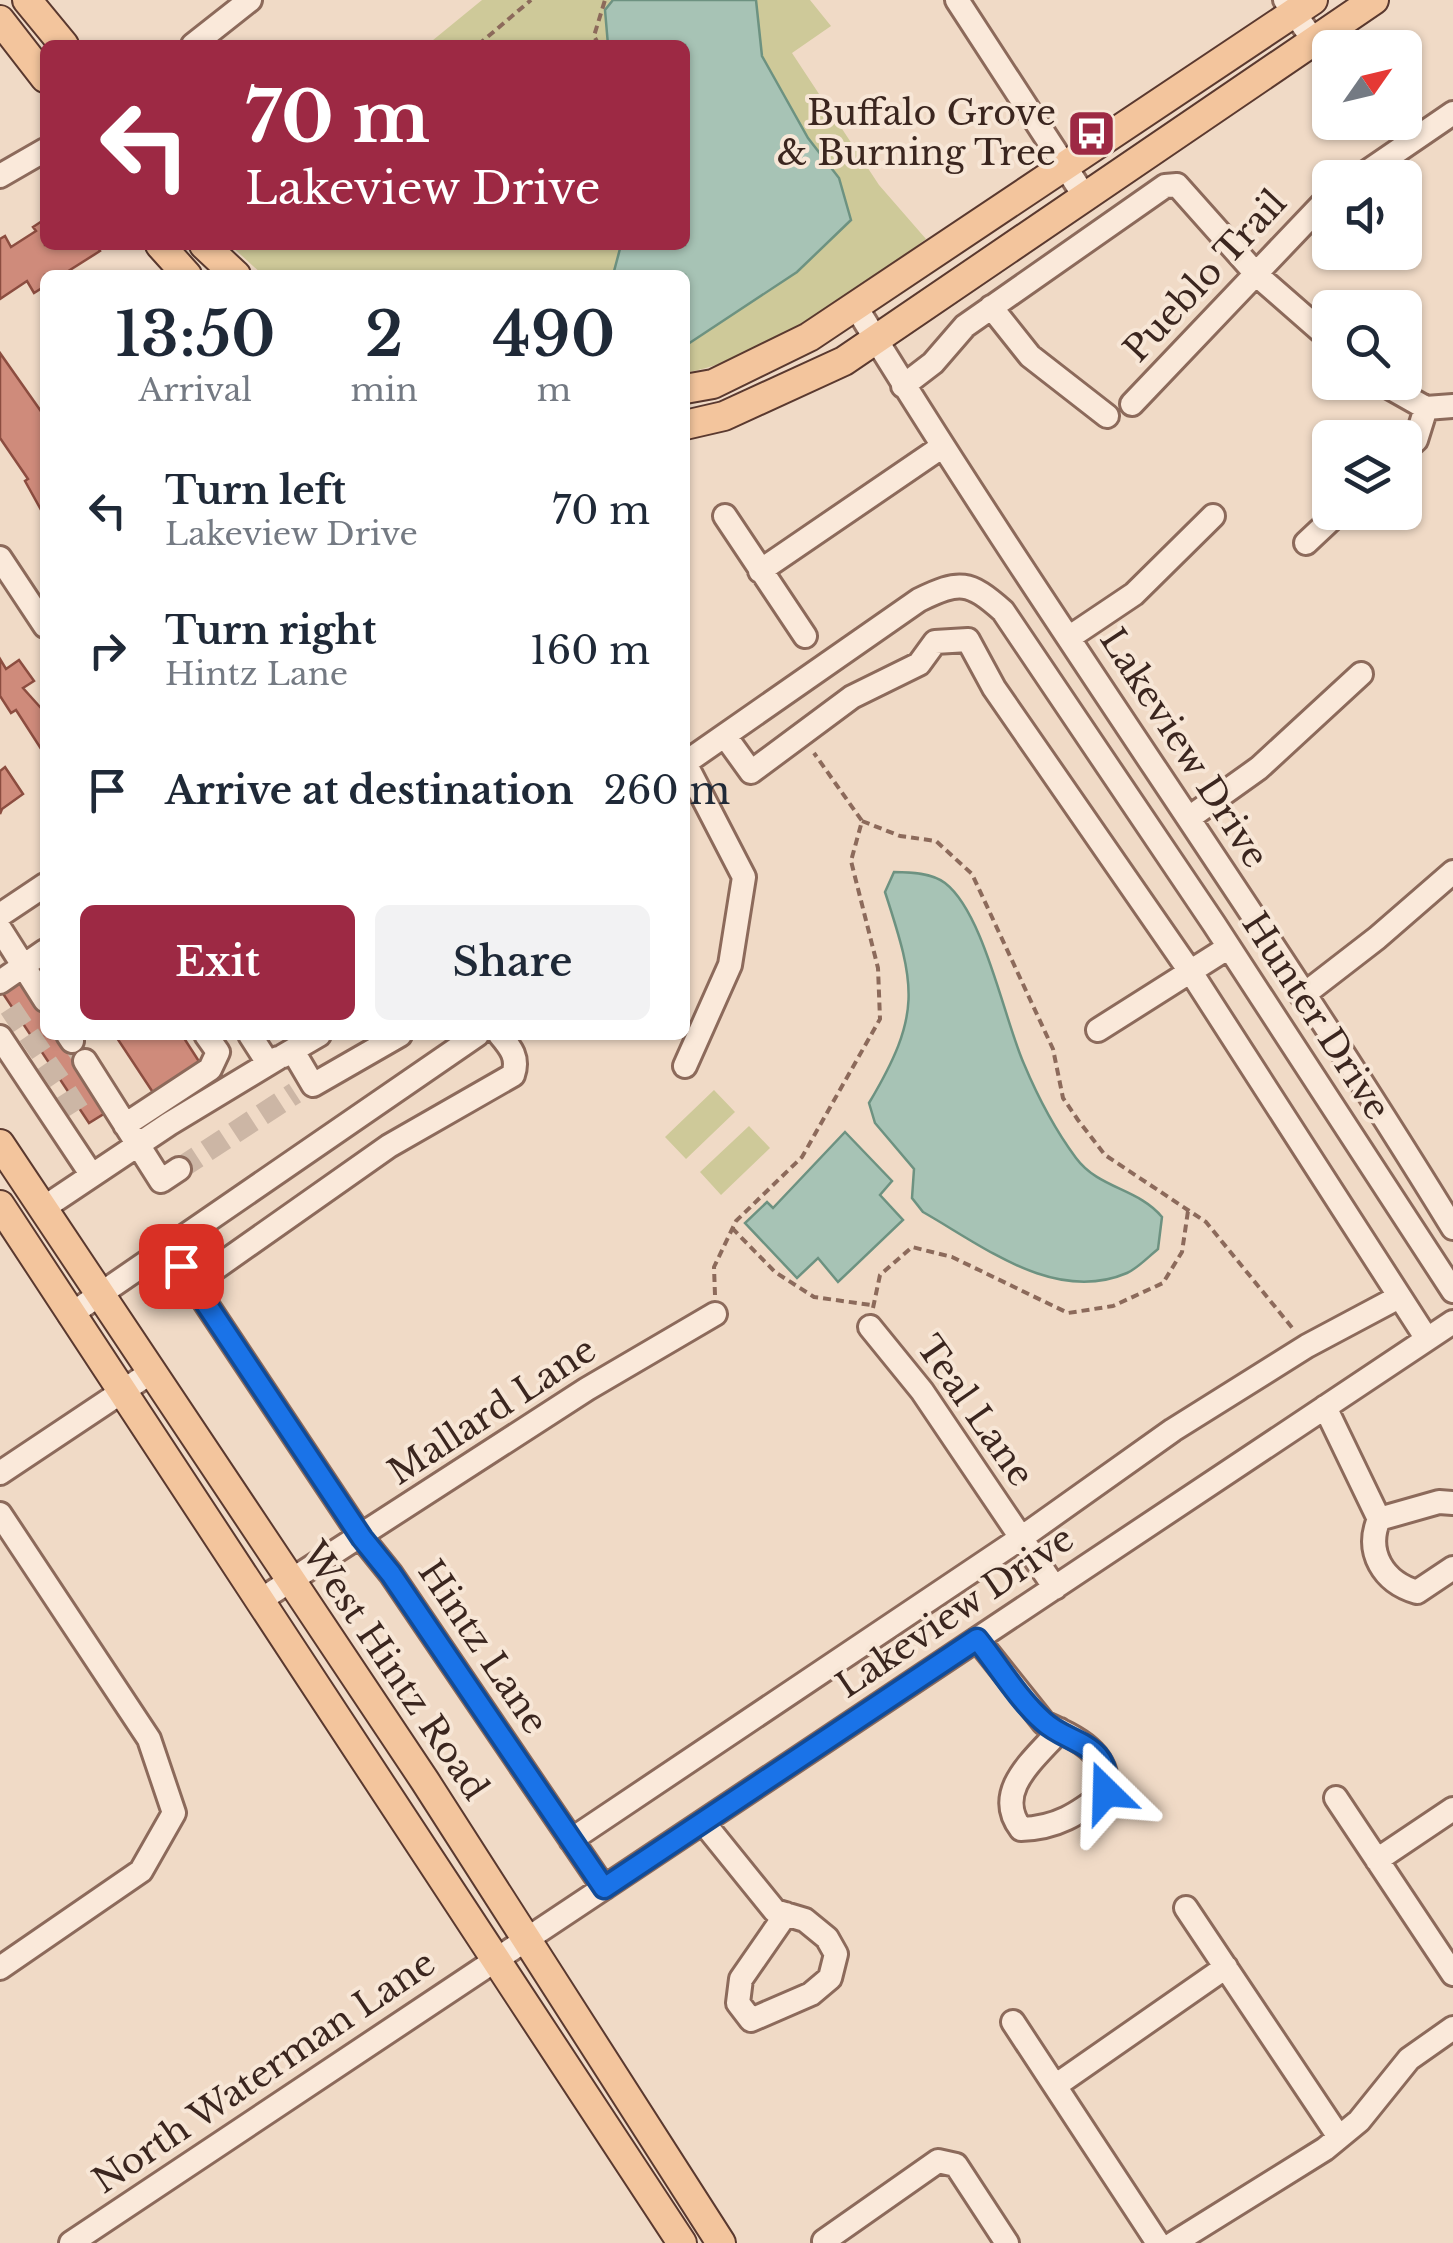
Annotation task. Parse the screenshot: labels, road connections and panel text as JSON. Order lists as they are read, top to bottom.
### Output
{
  "streets": {
    "main road": ["West Hintz Road"],
    "street": [
      "Pueblo Trail",
      "Lakeview Drive",
      "Hunter Drive",
      "Mallard Lane",
      "Teal Lane",
      "Hintz Lane",
      "North Waterman Lane"
    ]
  },
  "crossings": [
    ["Lakeview Drive", "Teal Lane"],
    ["Lakeview Drive", "Hintz Lane"],
    ["Lakeview Drive", "West Hintz Road"],
    ["Lakeview Drive", "North Waterman Lane"],
    ["Mallard Lane", "Hintz Lane"],
    ["Mallard Lane", "West Hintz Road"],
    ["West Hintz Road", "North Waterman Lane"]
  ],
  "places": {
    "bus stop": ["Buffalo Grove & Burning Tree"]
  },
  "north": "top right",
  "page": {
    "turn": ["70 m", "Lakeview Drive"],
    "eta": [
      "13:50",
      "Arrival",
      "2",
      "min",
      "490",
      "m"
    ],
    "list": [
      {
        "name": "Turn left",
        "note": "Lakeview Drive",
        "value": "70 m"
      },
      {
        "name": "Turn right",
        "note": "Hintz Lane",
        "value": "160 m"
      },
      {
        "name": "Arrive at destination",
        "value": "260 m"
      }
    ],
    "buttons": ["Exit", "Share"]
  }
}
